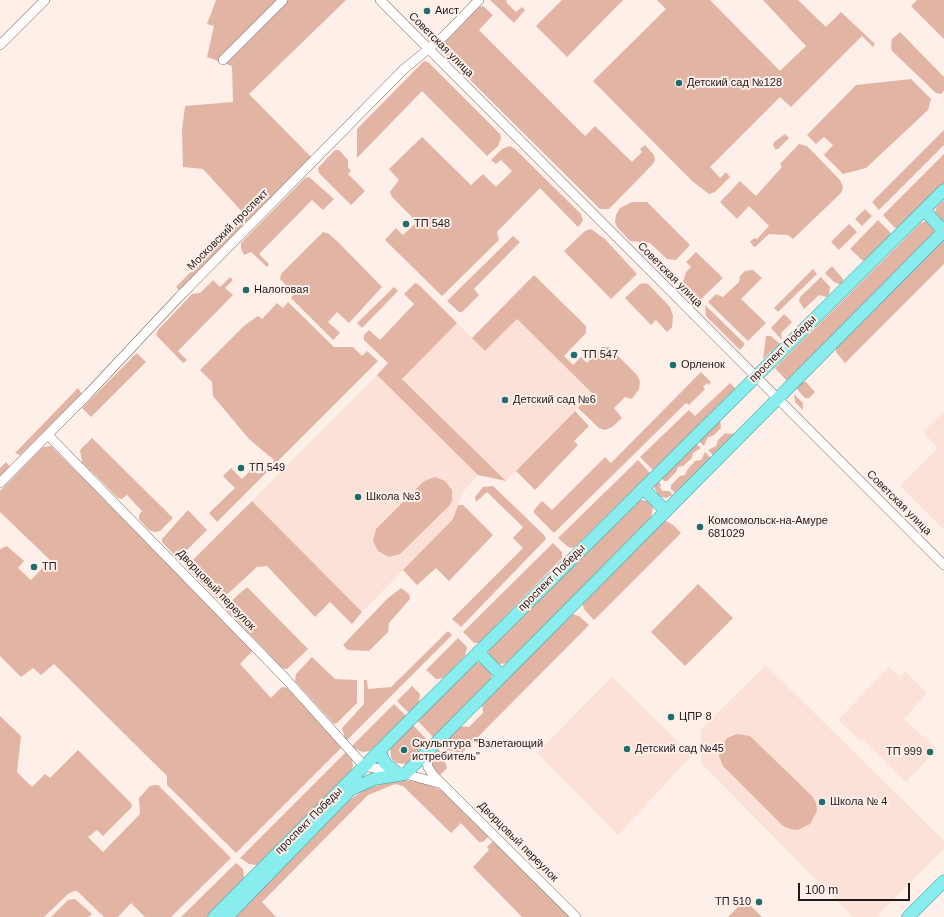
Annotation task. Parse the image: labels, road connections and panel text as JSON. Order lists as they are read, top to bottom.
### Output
{
  "streets": {
    "main road": ["проспект Победы"],
    "street": ["Советская улица", "Московский проспект", "Дворцовый переулок"]
  },
  "crossings": [
    ["Советская улица", "Московский проспект"],
    ["Советская улица", "проспект Победы"],
    ["Московский проспект", "Дворцовый переулок"],
    ["проспект Победы", "Дворцовый переулок"]
  ],
  "places": [
    "Аист",
    "Детский сад №128",
    "ТП 548",
    "Налоговая",
    "ТП 547",
    "Орленок",
    "Детский сад №6",
    "ТП 549",
    "Школа №3",
    "Комсомольск-на-Амуре 681029",
    "ТП",
    "ЦПР 8",
    "Детский сад №45",
    "Скульптура \"Взлетающий истребитель\"",
    "ТП 999",
    "Школа № 4",
    "ТП 510"
  ],
  "scale_bar": "100 m"
}
